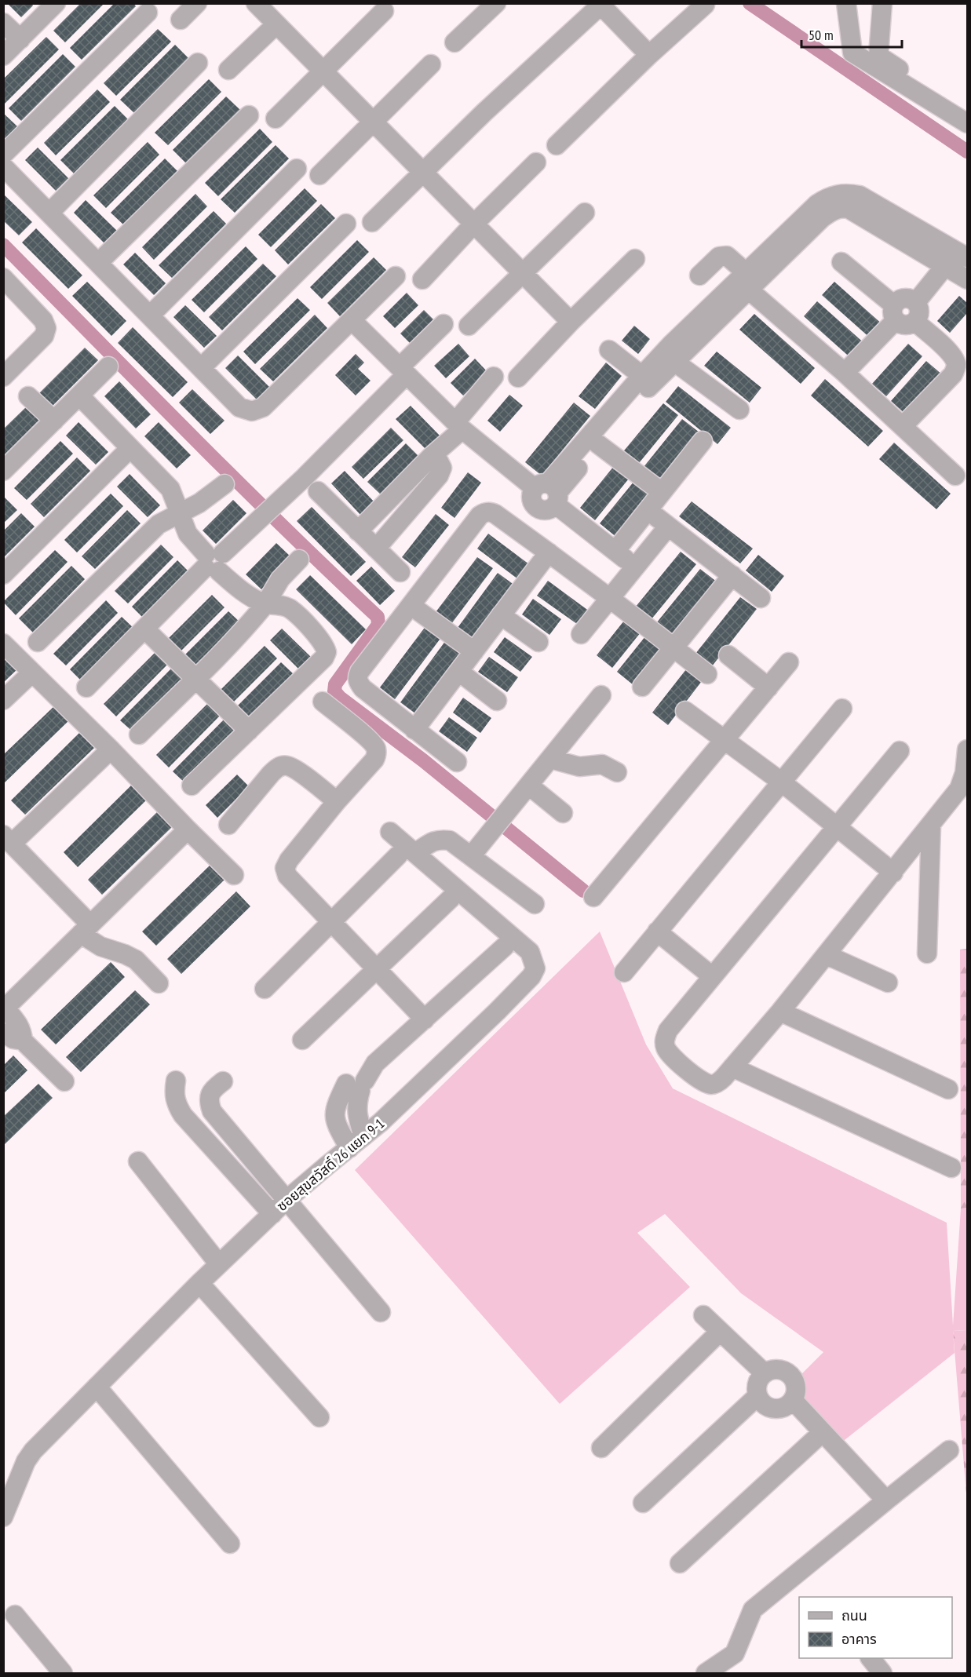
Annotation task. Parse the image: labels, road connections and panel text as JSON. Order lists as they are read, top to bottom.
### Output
{
  "streets": {
    "street": ["ซอยสุขสวัสดิ์ 26 แยก 9-1"]
  },
  "legend": ["ถนน", "อาคาร"],
  "scale_bar": "50 m"
}
